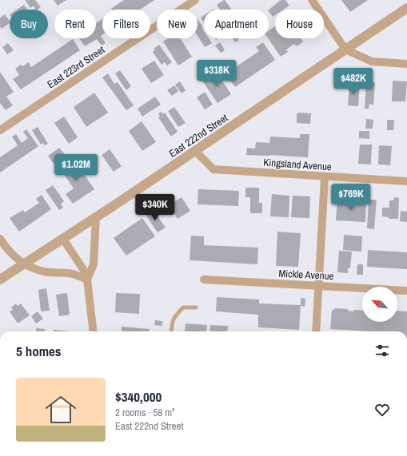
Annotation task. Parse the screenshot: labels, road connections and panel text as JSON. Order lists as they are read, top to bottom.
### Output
{
  "streets": {
    "street": [
      "East 223rd Street",
      "East 222nd Street",
      "Kingsland Avenue",
      "Mickle Avenue"
    ]
  },
  "crossings": [
    ["East 222nd Street", "Kingsland Avenue"]
  ],
  "north": "top left",
  "page": {
    "chip": [
      "Buy",
      "Rent",
      "Filters",
      "New",
      "Apartment",
      "House"
    ],
    "price": [
      "$318K",
      "$482K",
      "$1.02M",
      "$769K",
      "$340K"
    ],
    "heading": "5 homes",
    "list": [
      {
        "name": "$340,000",
        "note": "2 rooms · 58 m² · East 222nd Street"
      }
    ]
  }
}
